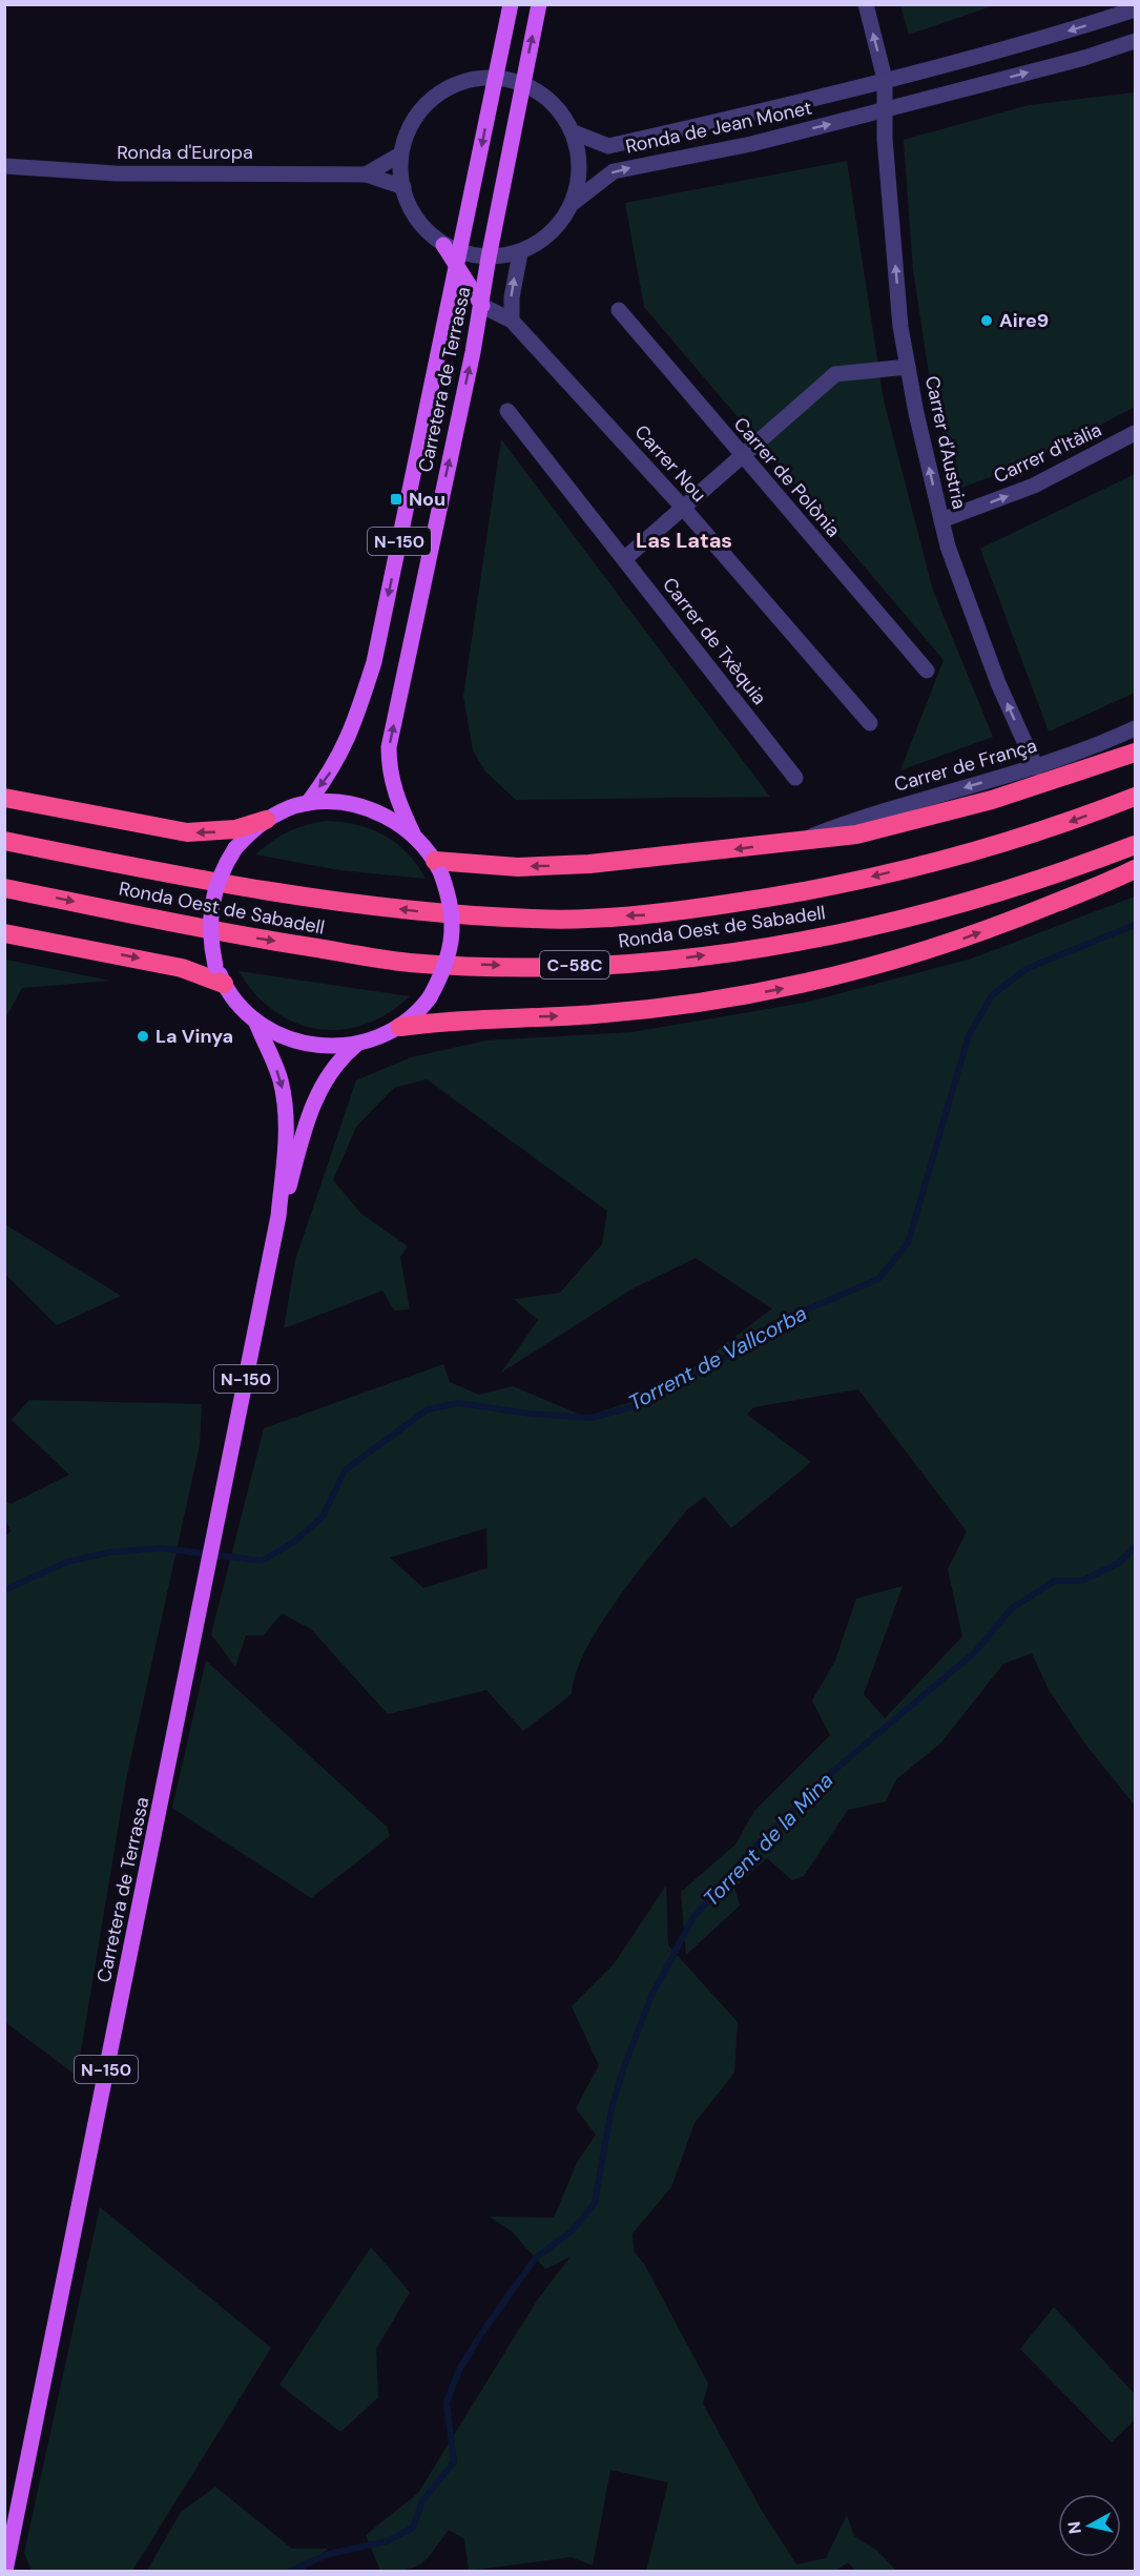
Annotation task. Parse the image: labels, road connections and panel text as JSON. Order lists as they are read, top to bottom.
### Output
{
  "streets": {
    "highway": ["Ronda Oest de Sabadell", "C-58C"],
    "main road": ["Carretera de Terrassa", "N-150"],
    "street": [
      "Ronda de Jean Monet",
      "Ronda d'Europa",
      "Carrer d'Austria",
      "Carrer d'Itàlia",
      "Carrer Nou",
      "Carrer de Polònia",
      "Carrer de Txèquia",
      "Carrer de França"
    ]
  },
  "crossings": [
    ["Ronda de Jean Monet", "Carrer d'Austria"],
    ["Carretera de Terrassa", "Carrer Nou"],
    ["Carretera de Terrassa", "N-150"],
    ["Carrer d'Austria", "Carrer d'Itàlia"],
    ["Carrer d'Austria", "Carrer de França"]
  ],
  "one_way": ["Carrer d'Austria", "Carrer d'Itàlia", "Carrer de França"],
  "districts": ["Las Latas"],
  "water": ["Torrent de Vallcorba", "Torrent de la Mina"],
  "places": {
    "other": ["Aire9", "La Vinya"],
    "transit": ["Nou"]
  },
  "north": "left"
}
